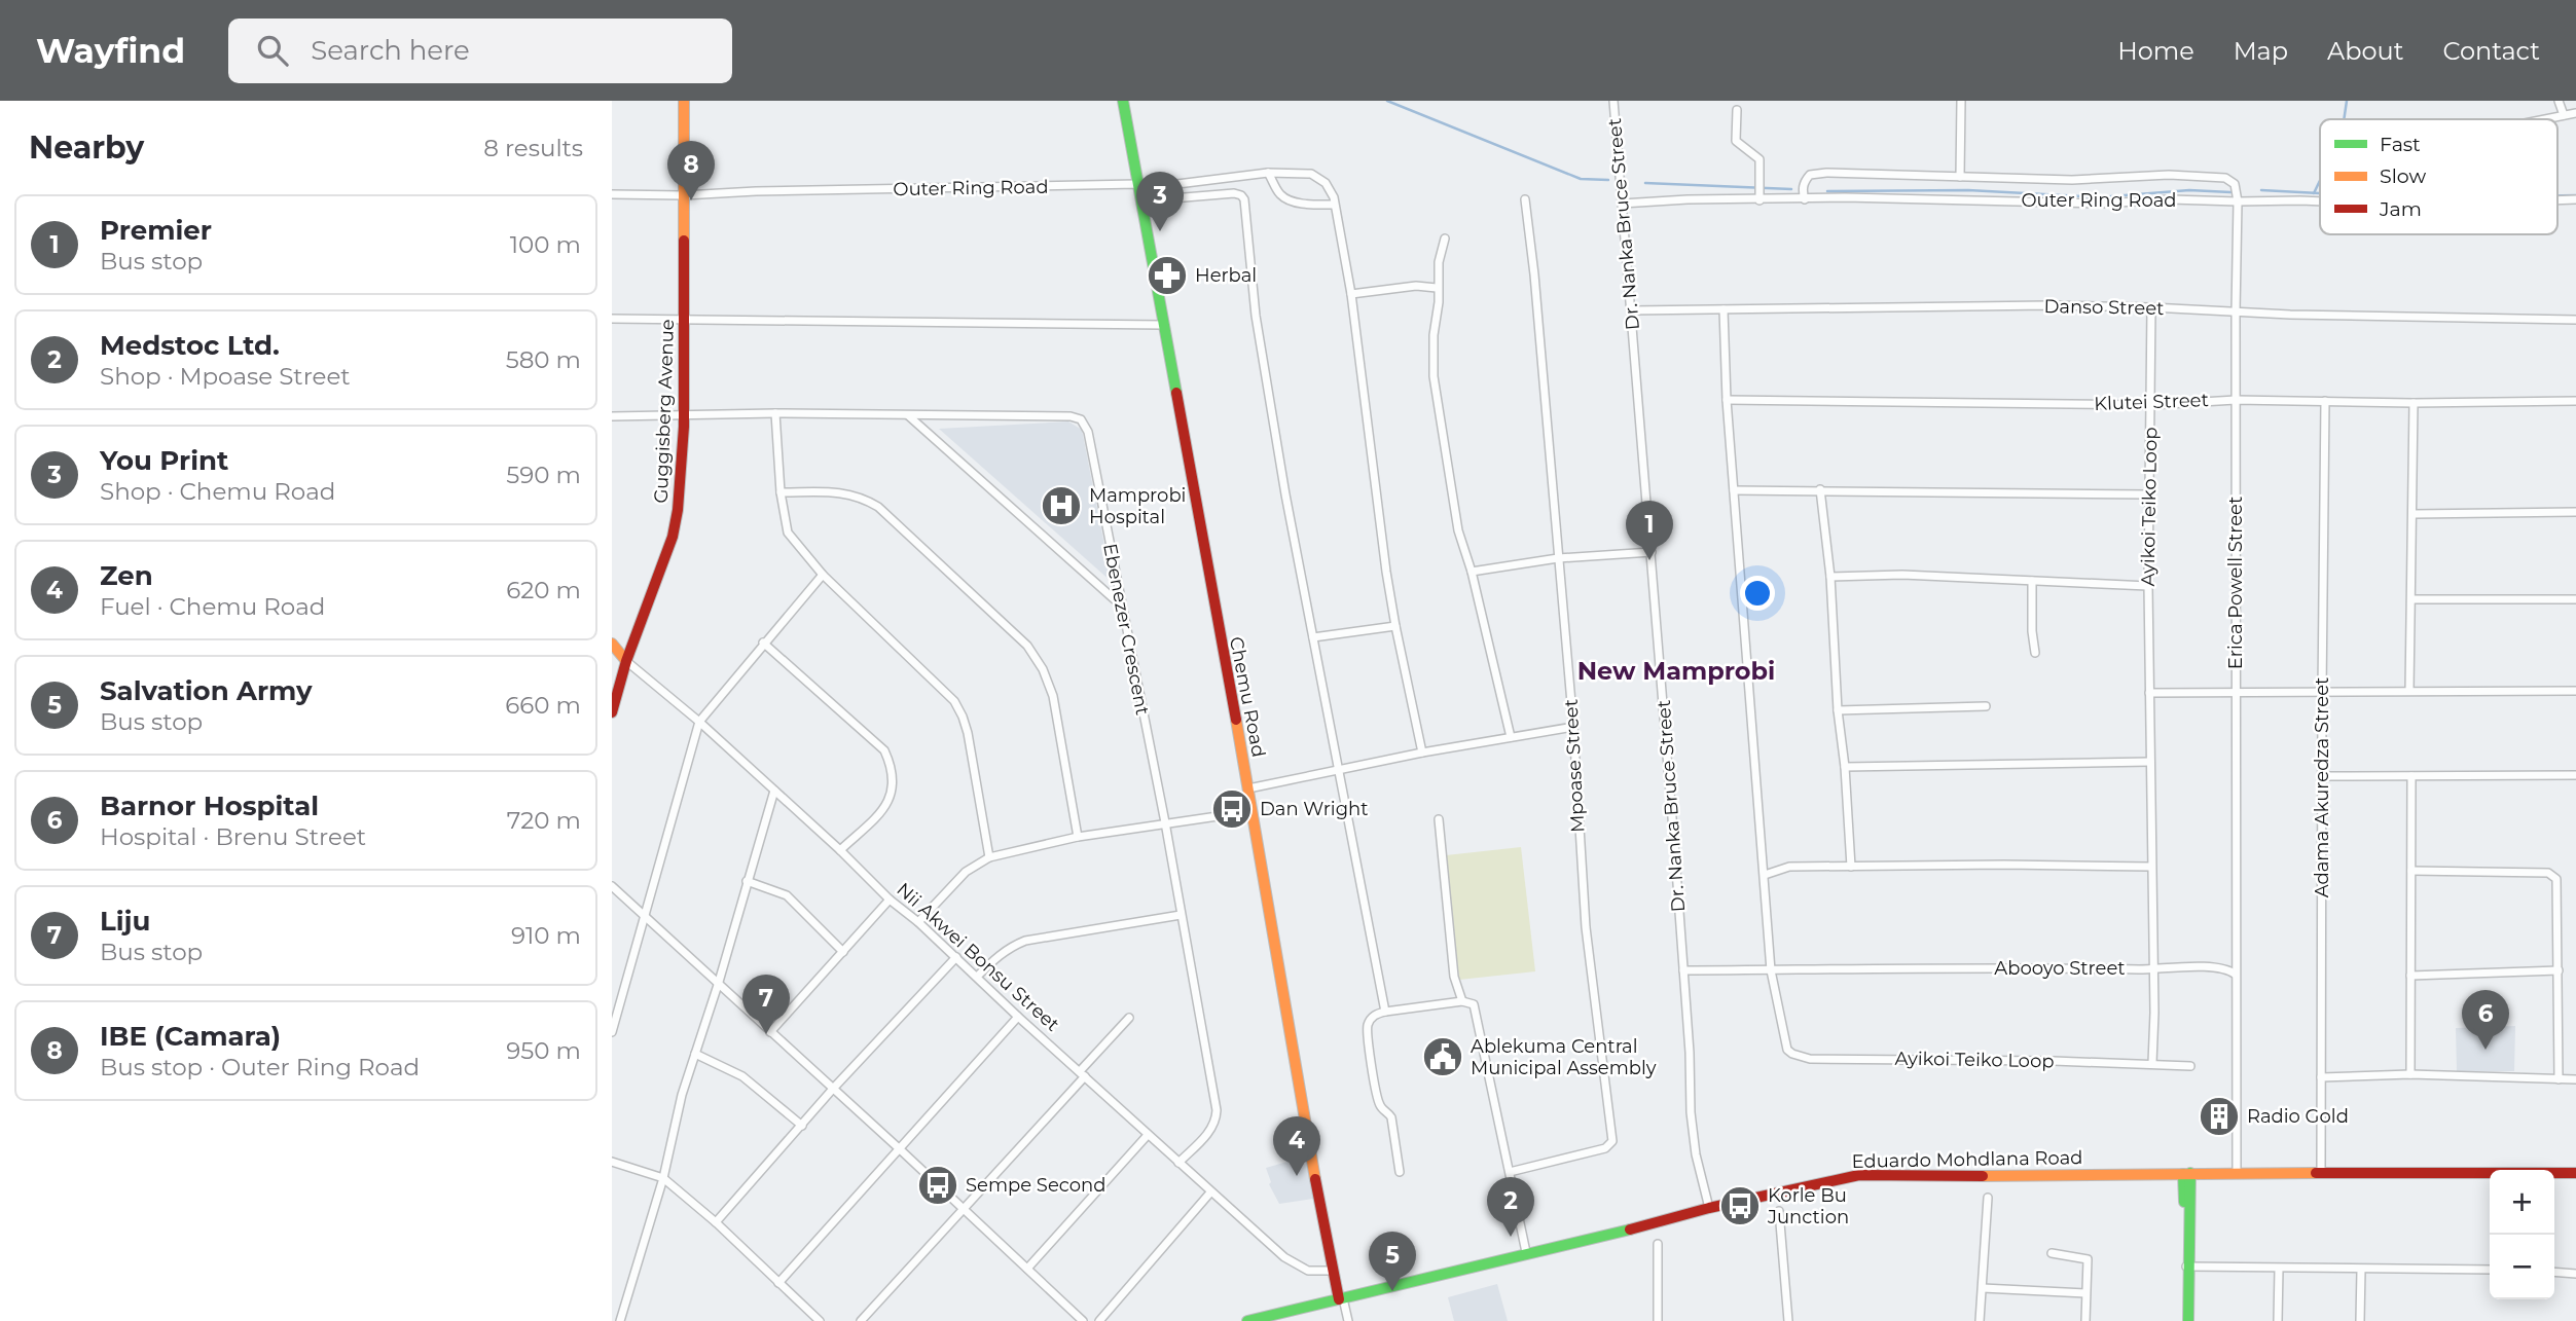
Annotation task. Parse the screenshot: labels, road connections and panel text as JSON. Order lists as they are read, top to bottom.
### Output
{
  "streets": {
    "main road": [
      "Guggisberg Avenue",
      "Chemu Road",
      "Nii Akwei Bonsu Street",
      "Eduardo Mohdlana Road"
    ],
    "street": [
      "Outer Ring Road",
      "Dr. Nanka Bruce Street",
      "Danso Street",
      "Klutei Street",
      "Ayikoi Teiko Loop",
      "Erica Powell Street",
      "Ebenezer Crescent",
      "Mpoase Street",
      "Adama Akuredza Street",
      "Abooyo Street"
    ]
  },
  "crossings": [
    ["Outer Ring Road", "Dr. Nanka Bruce Street"],
    ["Outer Ring Road", "Guggisberg Avenue"],
    ["Outer Ring Road", "Erica Powell Street"],
    ["Outer Ring Road", "Chemu Road"],
    ["Dr. Nanka Bruce Street", "Danso Street"],
    ["Dr. Nanka Bruce Street", "Abooyo Street"],
    ["Dr. Nanka Bruce Street", "Eduardo Mohdlana Road"],
    ["Danso Street", "Ayikoi Teiko Loop"],
    ["Danso Street", "Erica Powell Street"],
    ["Klutei Street", "Ayikoi Teiko Loop"],
    ["Klutei Street", "Erica Powell Street"],
    ["Klutei Street", "Adama Akuredza Street"],
    ["Guggisberg Avenue", "Ebenezer Crescent"],
    ["Guggisberg Avenue", "Nii Akwei Bonsu Street"],
    ["Ayikoi Teiko Loop", "Abooyo Street"],
    ["Erica Powell Street", "Abooyo Street"],
    ["Ebenezer Crescent", "Nii Akwei Bonsu Street"],
    ["Chemu Road", "Nii Akwei Bonsu Street"],
    ["Chemu Road", "Eduardo Mohdlana Road"],
    ["Adama Akuredza Street", "Eduardo Mohdlana Road"]
  ],
  "districts": ["New Mamprobi"],
  "places": {
    "pharmacy": ["Herbal"],
    "hospital": ["Mamprobi Hospital"],
    "bus stop": ["Dan Wright", "Sempe Second", "Korle Bu Junction"],
    "public building": ["Ablekuma Central Municipal Assembly"],
    "building": ["Radio Gold"]
  },
  "legend": ["Fast", "Slow", "Jam"],
  "page": {
    "header": "Wayfind",
    "search": "Search here",
    "nav": [
      "Home",
      "Map",
      "About",
      "Contact"
    ],
    "heading": ["Nearby", "8 results"],
    "pins": [
      "8",
      "3",
      "1",
      "7",
      "6",
      "4",
      "2",
      "5"
    ],
    "list": [
      {
        "mark": "1",
        "name": "Premier",
        "note": "Bus stop",
        "value": "100 m"
      },
      {
        "mark": "2",
        "name": "Medstoc Ltd.",
        "note": "Shop · Mpoase Street",
        "value": "580 m"
      },
      {
        "mark": "3",
        "name": "You Print",
        "note": "Shop · Chemu Road",
        "value": "590 m"
      },
      {
        "mark": "4",
        "name": "Zen",
        "note": "Fuel · Chemu Road",
        "value": "620 m"
      },
      {
        "mark": "5",
        "name": "Salvation Army",
        "note": "Bus stop",
        "value": "660 m"
      },
      {
        "mark": "6",
        "name": "Barnor Hospital",
        "note": "Hospital · Brenu Street",
        "value": "720 m"
      },
      {
        "mark": "7",
        "name": "Liju",
        "note": "Bus stop",
        "value": "910 m"
      },
      {
        "mark": "8",
        "name": "IBE (Camara)",
        "note": "Bus stop · Outer Ring Road",
        "value": "950 m"
      }
    ],
    "map_buttons": ["+", "−"]
  }
}
